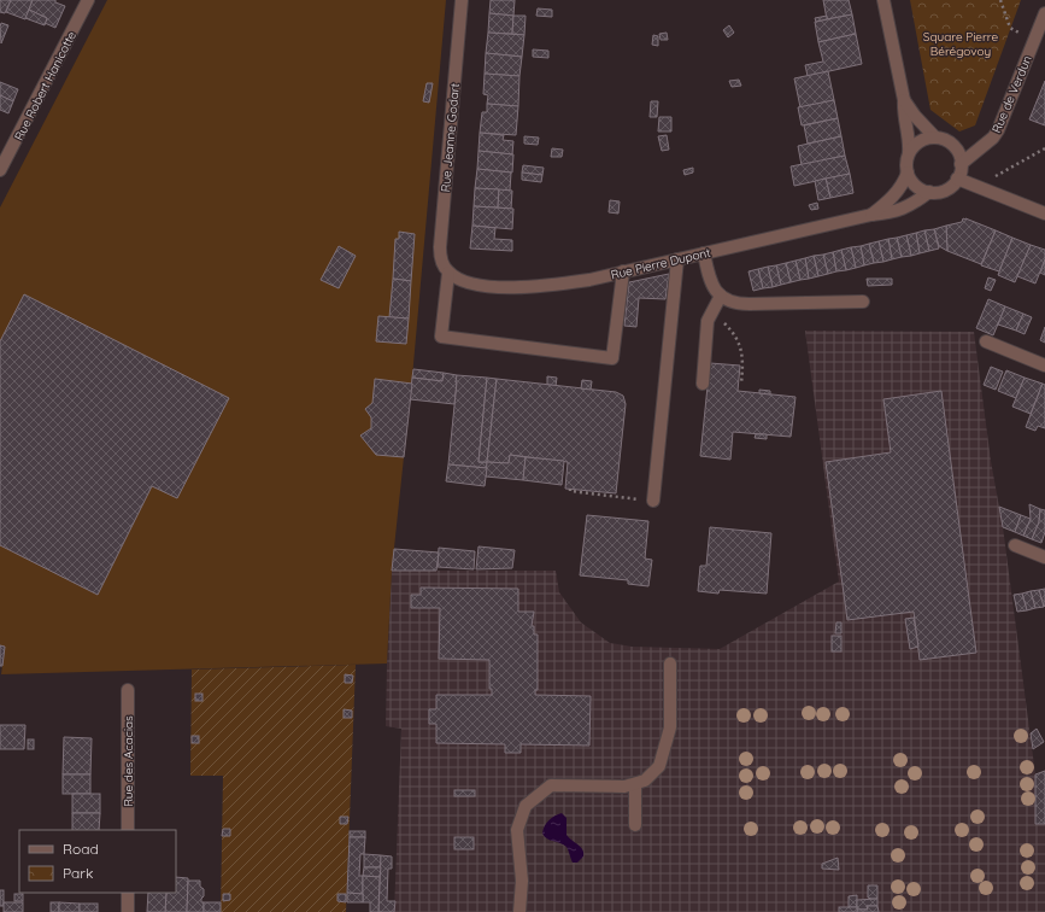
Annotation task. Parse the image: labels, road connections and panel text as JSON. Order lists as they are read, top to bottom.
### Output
{
  "streets": {
    "street": [
      "Rue Robert Hanicotte",
      "Rue de Verdun",
      "Rue Jeanne Godart",
      "Rue Pierre Dupont",
      "Rue des Acacias"
    ]
  },
  "crossings": [
    ["Rue de Verdun", "Rue Pierre Dupont"],
    ["Rue Jeanne Godart", "Rue Pierre Dupont"]
  ],
  "parks": ["Square Pierre Bérégovoy"],
  "legend": ["Road", "Park"]
}
